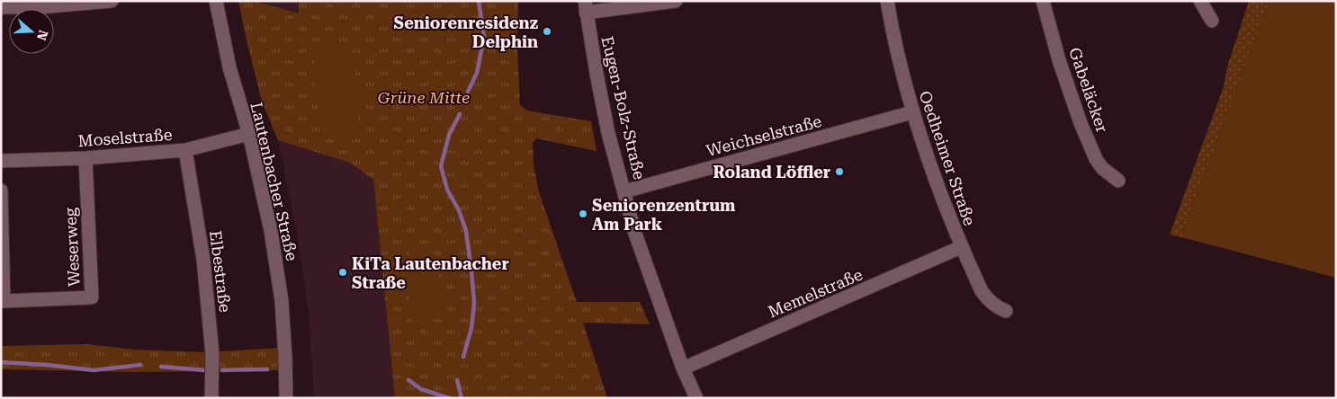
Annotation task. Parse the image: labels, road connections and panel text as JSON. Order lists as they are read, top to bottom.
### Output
{
  "streets": {
    "street": [
      "Gabeläcker",
      "Eugen-Bolz-Straße",
      "Weichselstraße",
      "Moselstraße",
      "Oedheimer Straße",
      "Lautenbacher Straße",
      "Weserweg",
      "Elbestraße",
      "Memelstraße"
    ]
  },
  "crossings": [
    ["Eugen-Bolz-Straße", "Weichselstraße"],
    ["Eugen-Bolz-Straße", "Memelstraße"],
    ["Weichselstraße", "Oedheimer Straße"],
    ["Moselstraße", "Lautenbacher Straße"],
    ["Moselstraße", "Weserweg"],
    ["Moselstraße", "Elbestraße"],
    ["Oedheimer Straße", "Memelstraße"]
  ],
  "parks": ["Grüne Mitte"],
  "places": [
    "Seniorenresidenz Delphin",
    "Roland Löffler",
    "Seniorenzentrum Am Park",
    "KiTa Lautenbacher Straße"
  ],
  "north": "right"
}
